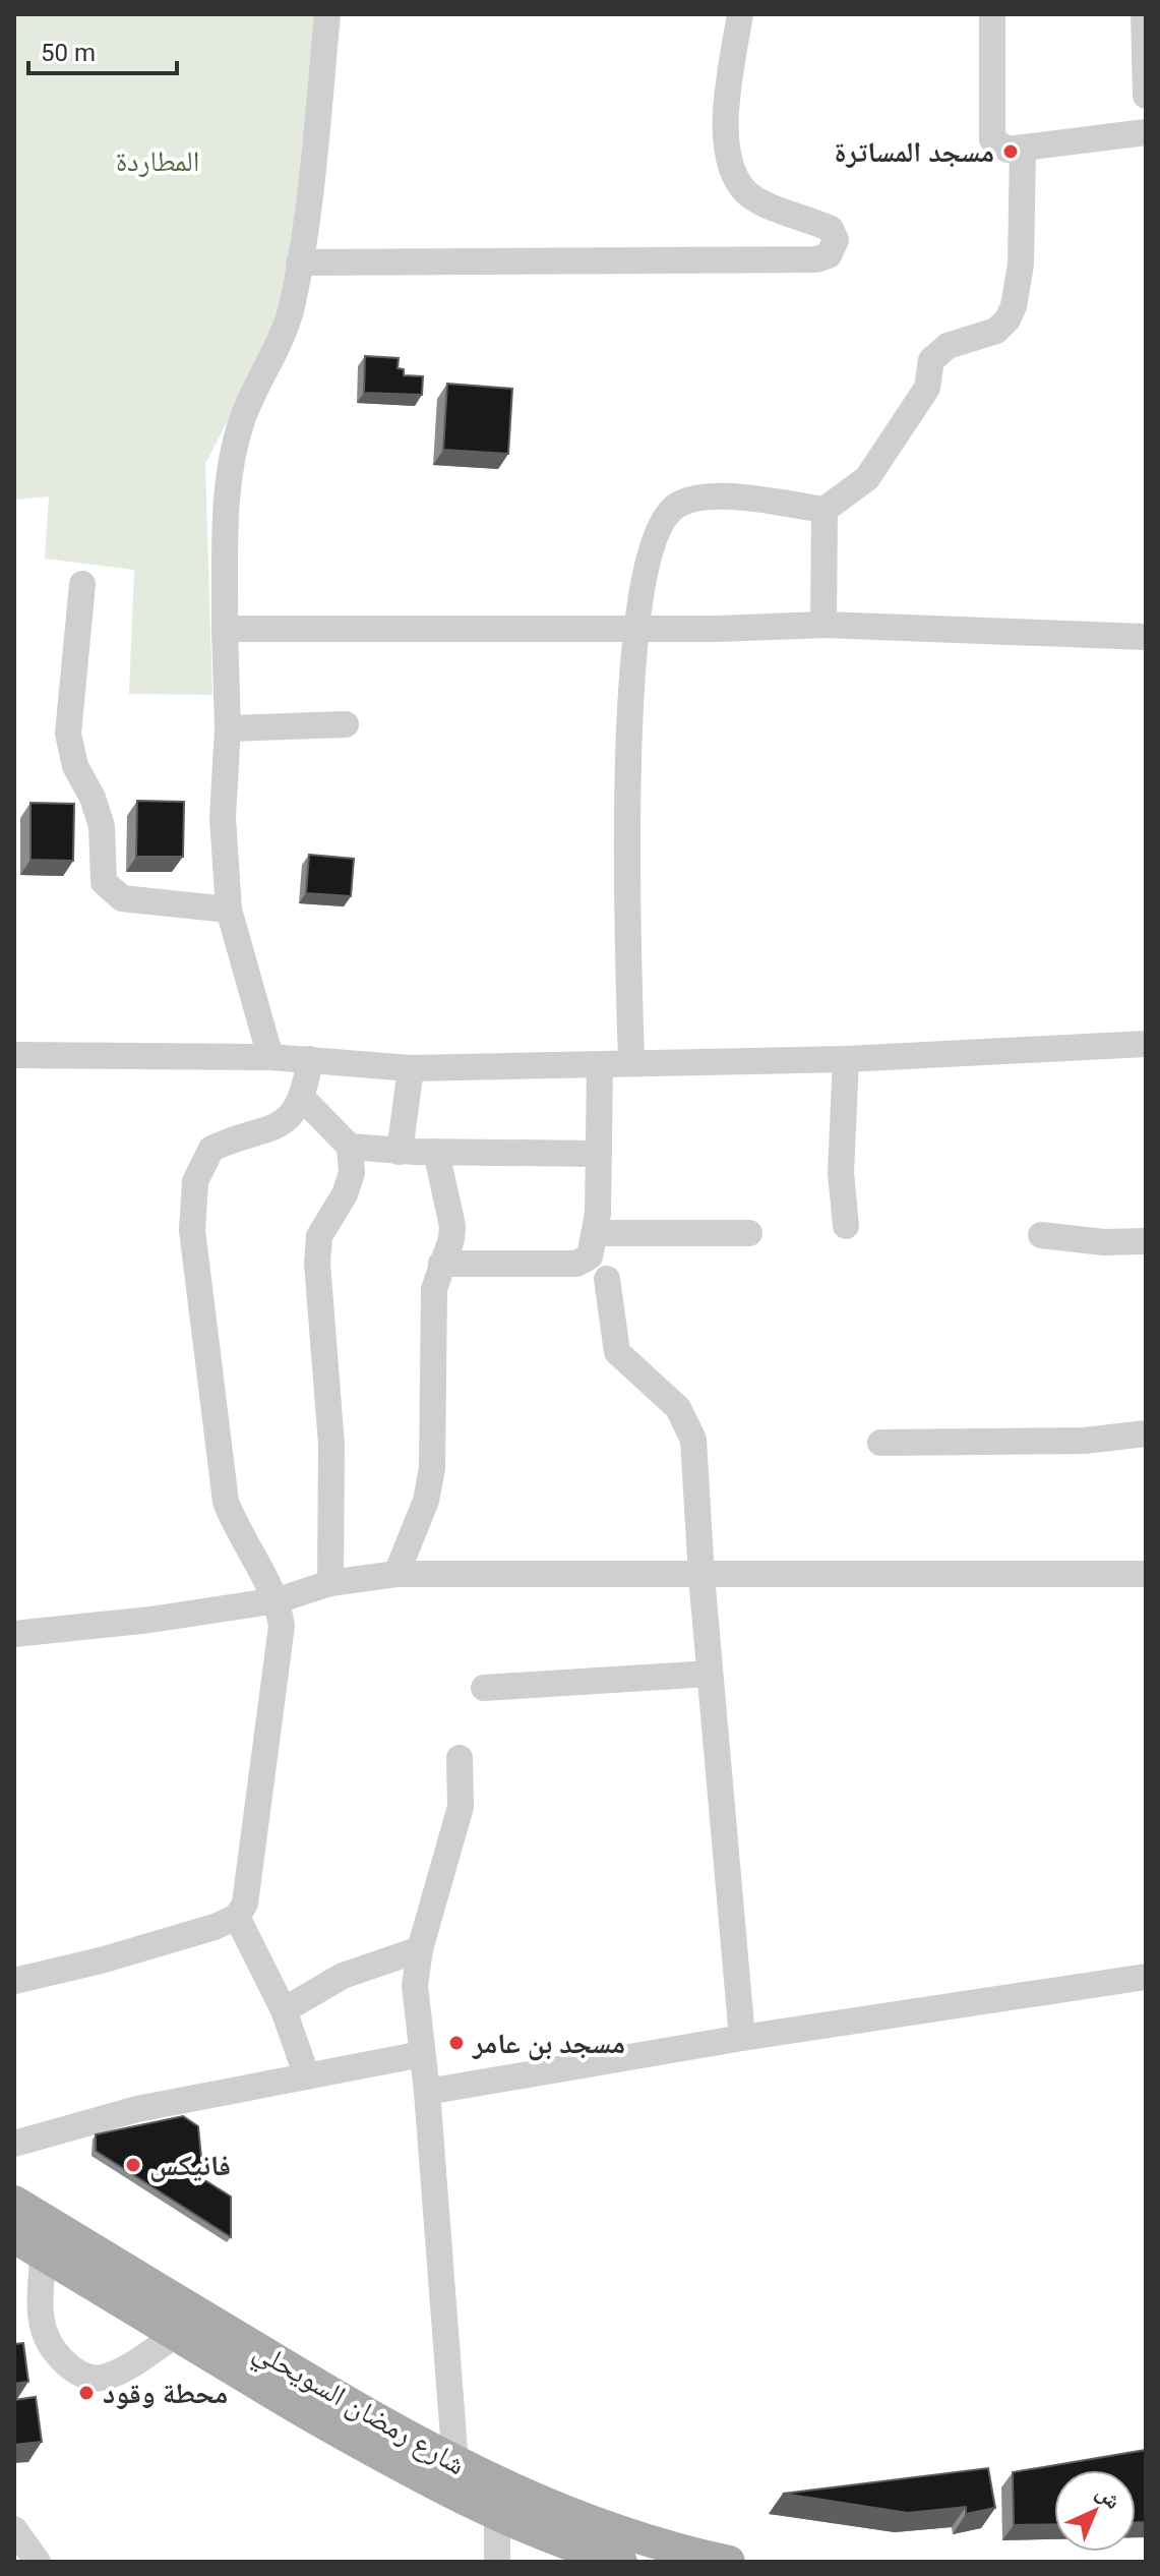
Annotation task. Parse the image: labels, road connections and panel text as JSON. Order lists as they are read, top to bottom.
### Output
{
  "streets": {
    "main road": ["شارع رمضان السويحلي"]
  },
  "parks": ["المطاردة"],
  "places": [
    "مسجد المساترة",
    "مسجد بن عامر",
    "فانيكس",
    "محطة وقود"
  ],
  "scale_bar": "50 m",
  "north": "top right"
}
